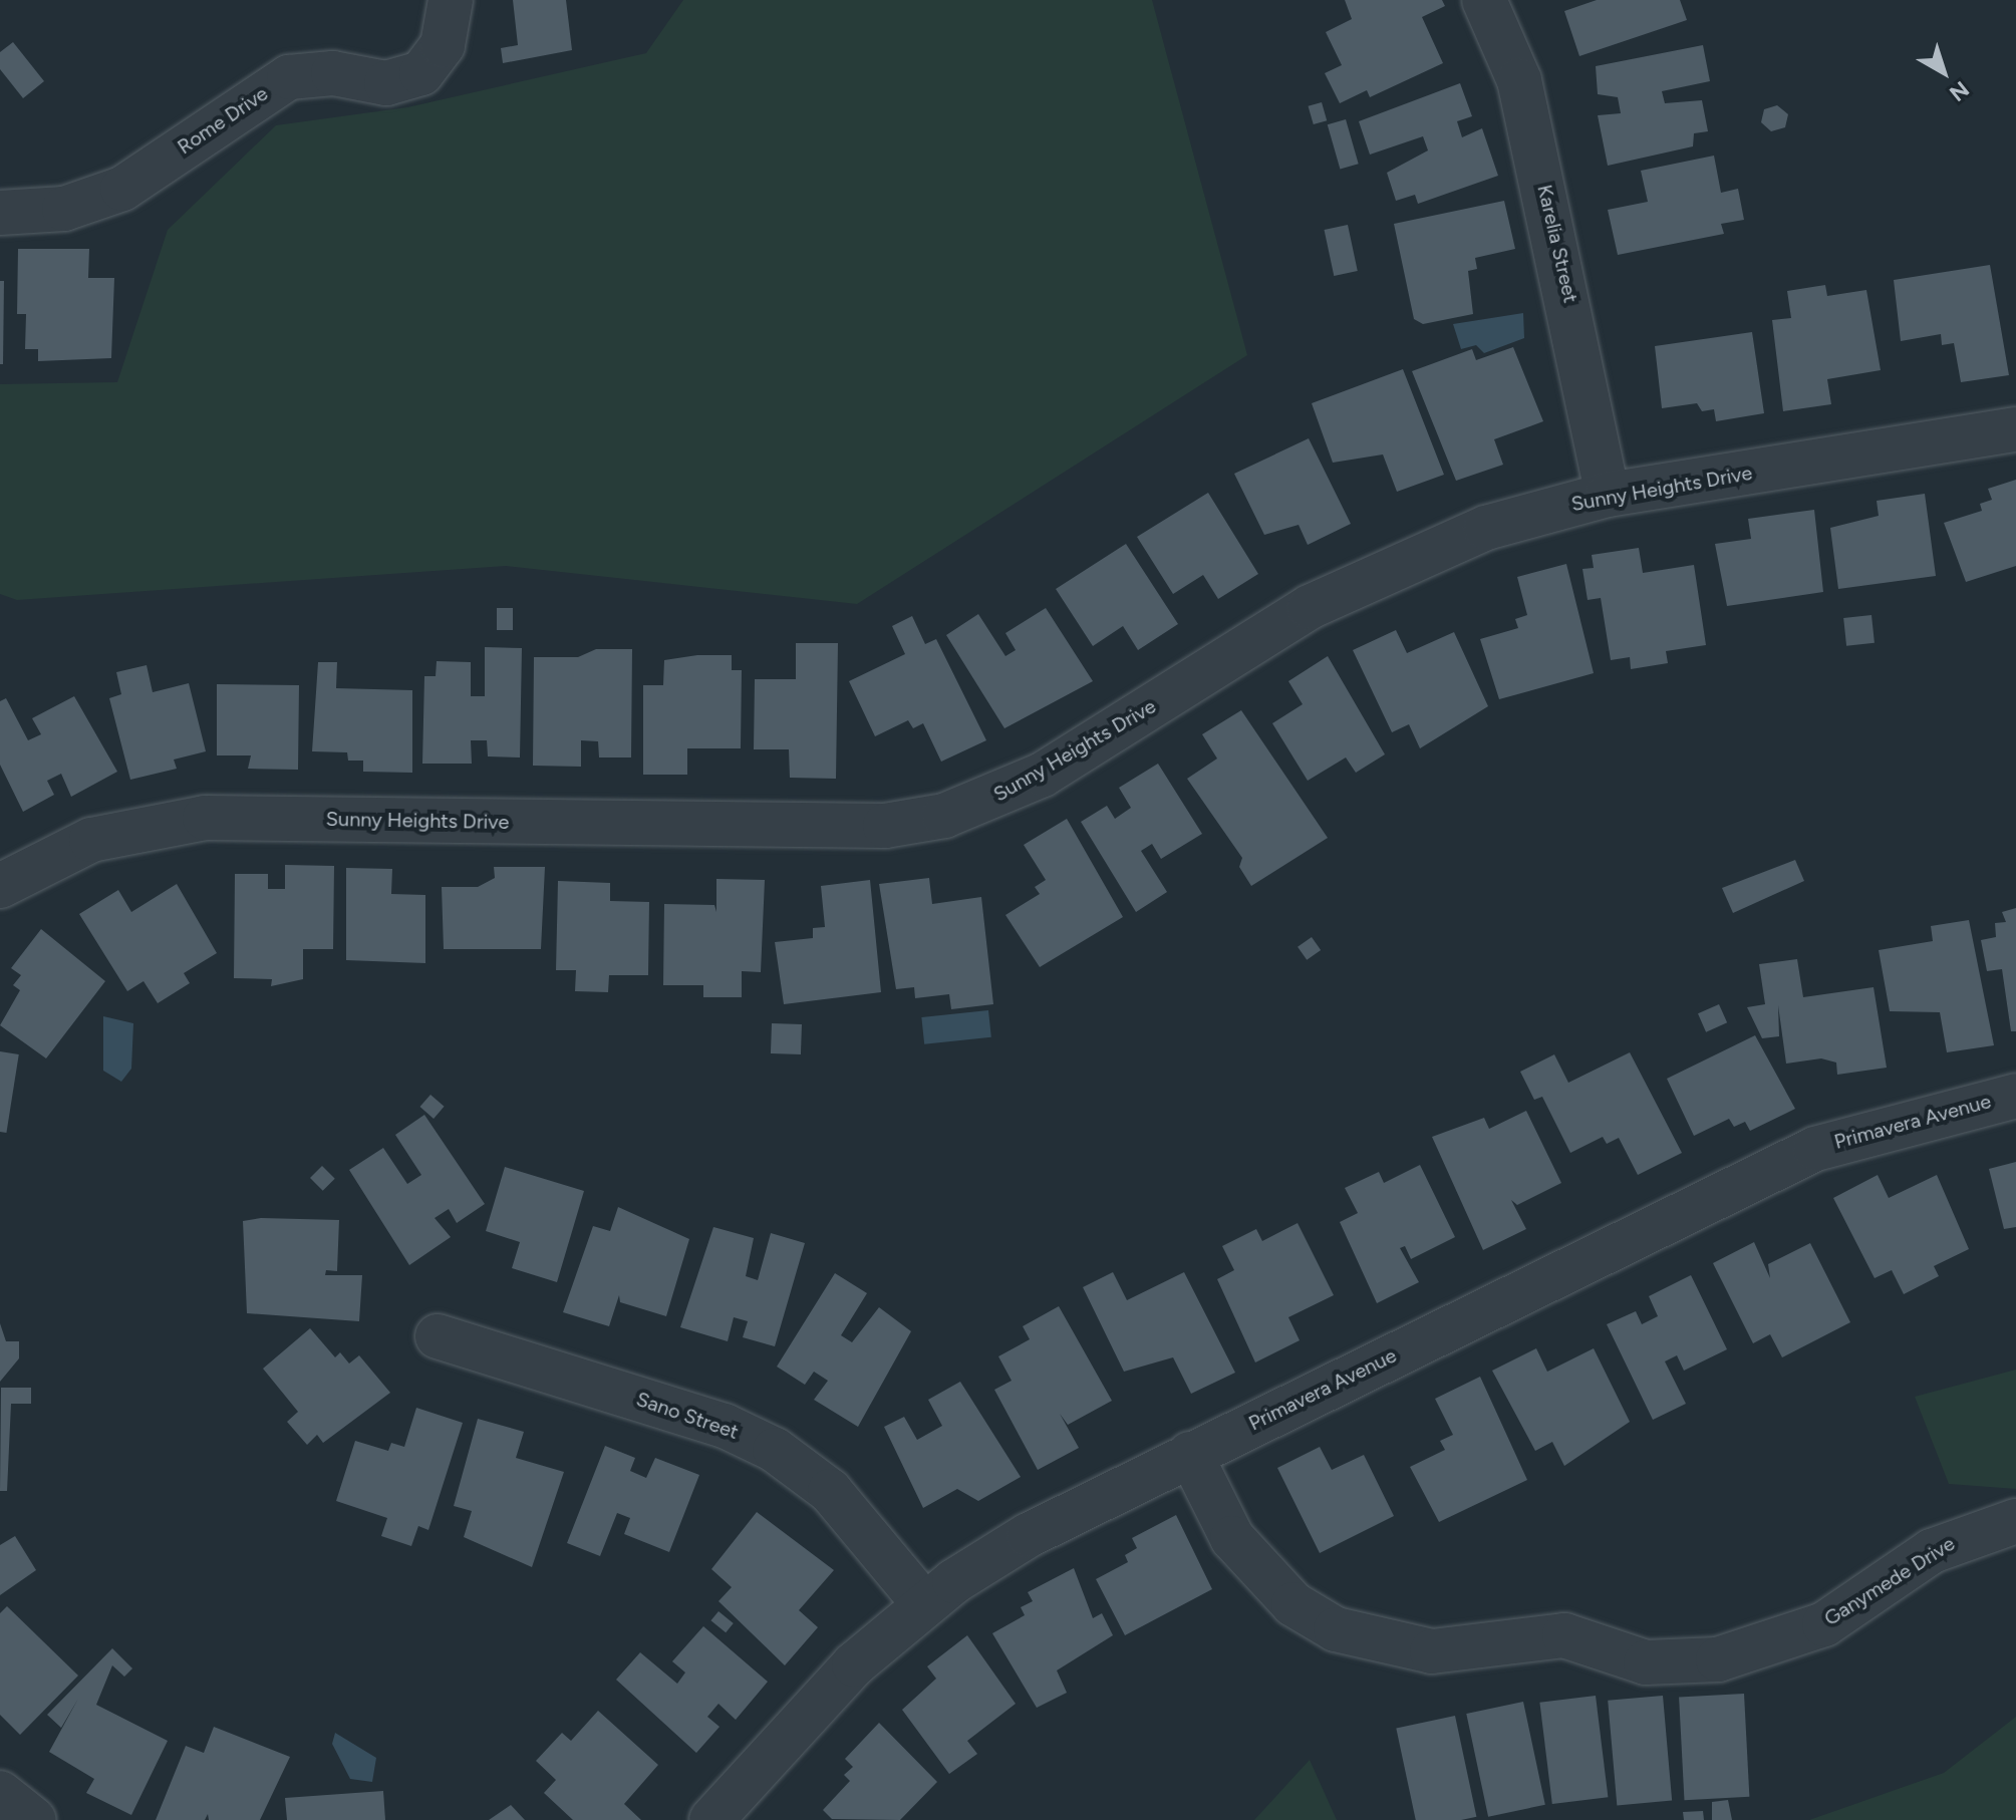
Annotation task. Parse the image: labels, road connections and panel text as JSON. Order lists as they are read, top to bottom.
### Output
{
  "streets": {
    "street": [
      "Rome Drive",
      "Karelia Street",
      "Sunny Heights Drive",
      "Primavera Avenue",
      "Sano Street",
      "Ganymede Drive"
    ]
  },
  "crossings": [
    ["Karelia Street", "Sunny Heights Drive"],
    ["Primavera Avenue", "Sano Street"],
    ["Primavera Avenue", "Ganymede Drive"]
  ],
  "north": "bottom right"
}
